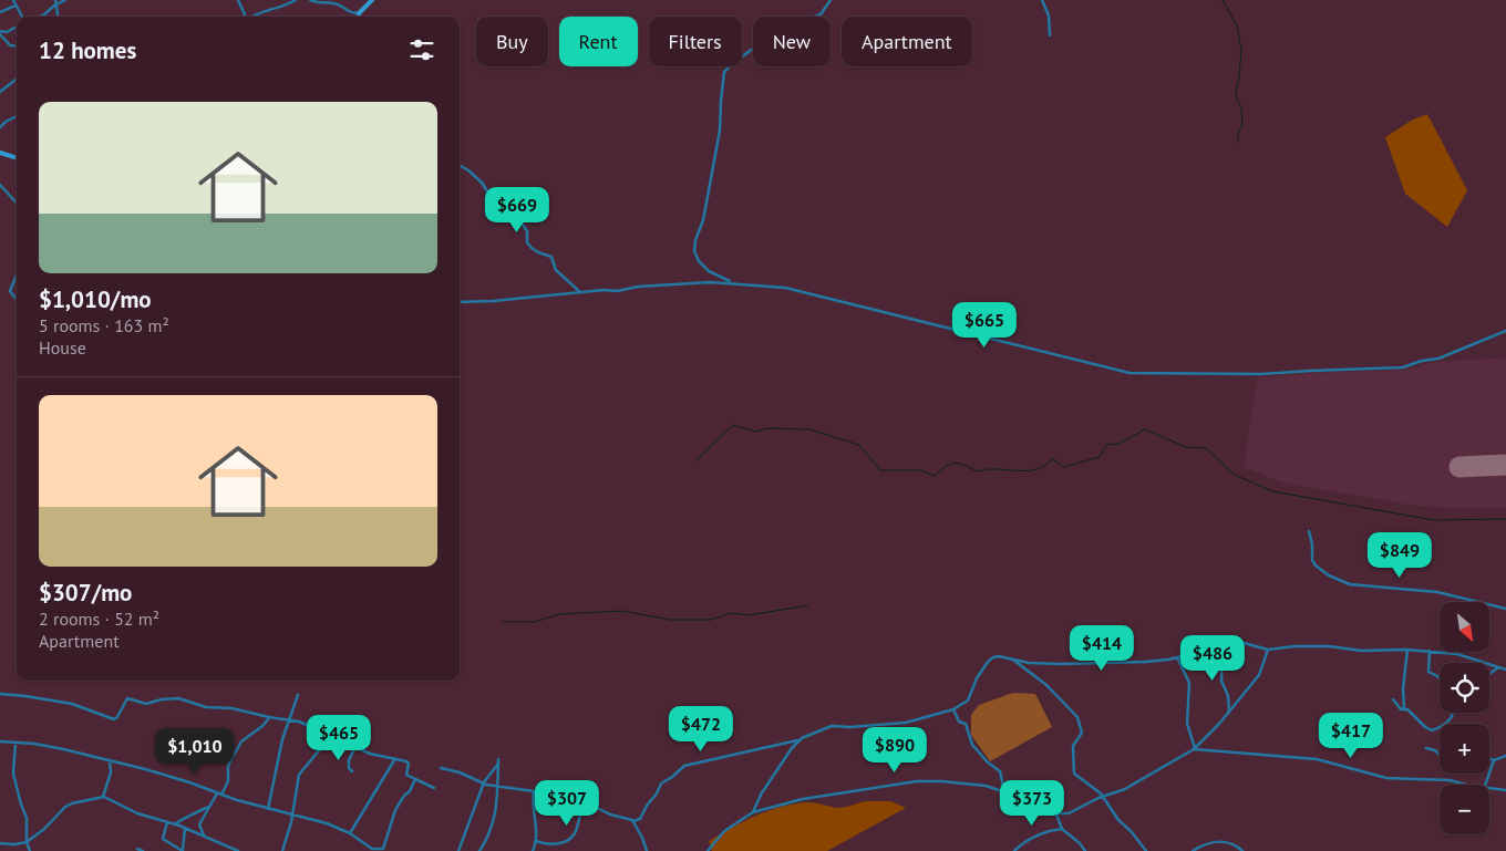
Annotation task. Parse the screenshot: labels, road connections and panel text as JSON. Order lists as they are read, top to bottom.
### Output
{
  "north": "bottom right",
  "page": {
    "chip": [
      "Buy",
      "Rent",
      "Filters",
      "New",
      "Apartment"
    ],
    "heading": "12 homes",
    "list": [
      {
        "name": "$1,010/mo",
        "note": "5 rooms · 163 m² · House"
      },
      {
        "name": "$307/mo",
        "note": "2 rooms · 52 m² · Apartment"
      }
    ],
    "price": [
      "$669",
      "$665",
      "$849",
      "$414",
      "$486",
      "$472",
      "$417",
      "$465",
      "$890",
      "$1,010",
      "$307",
      "$373"
    ],
    "map_buttons": ["+", "−"]
  }
}
